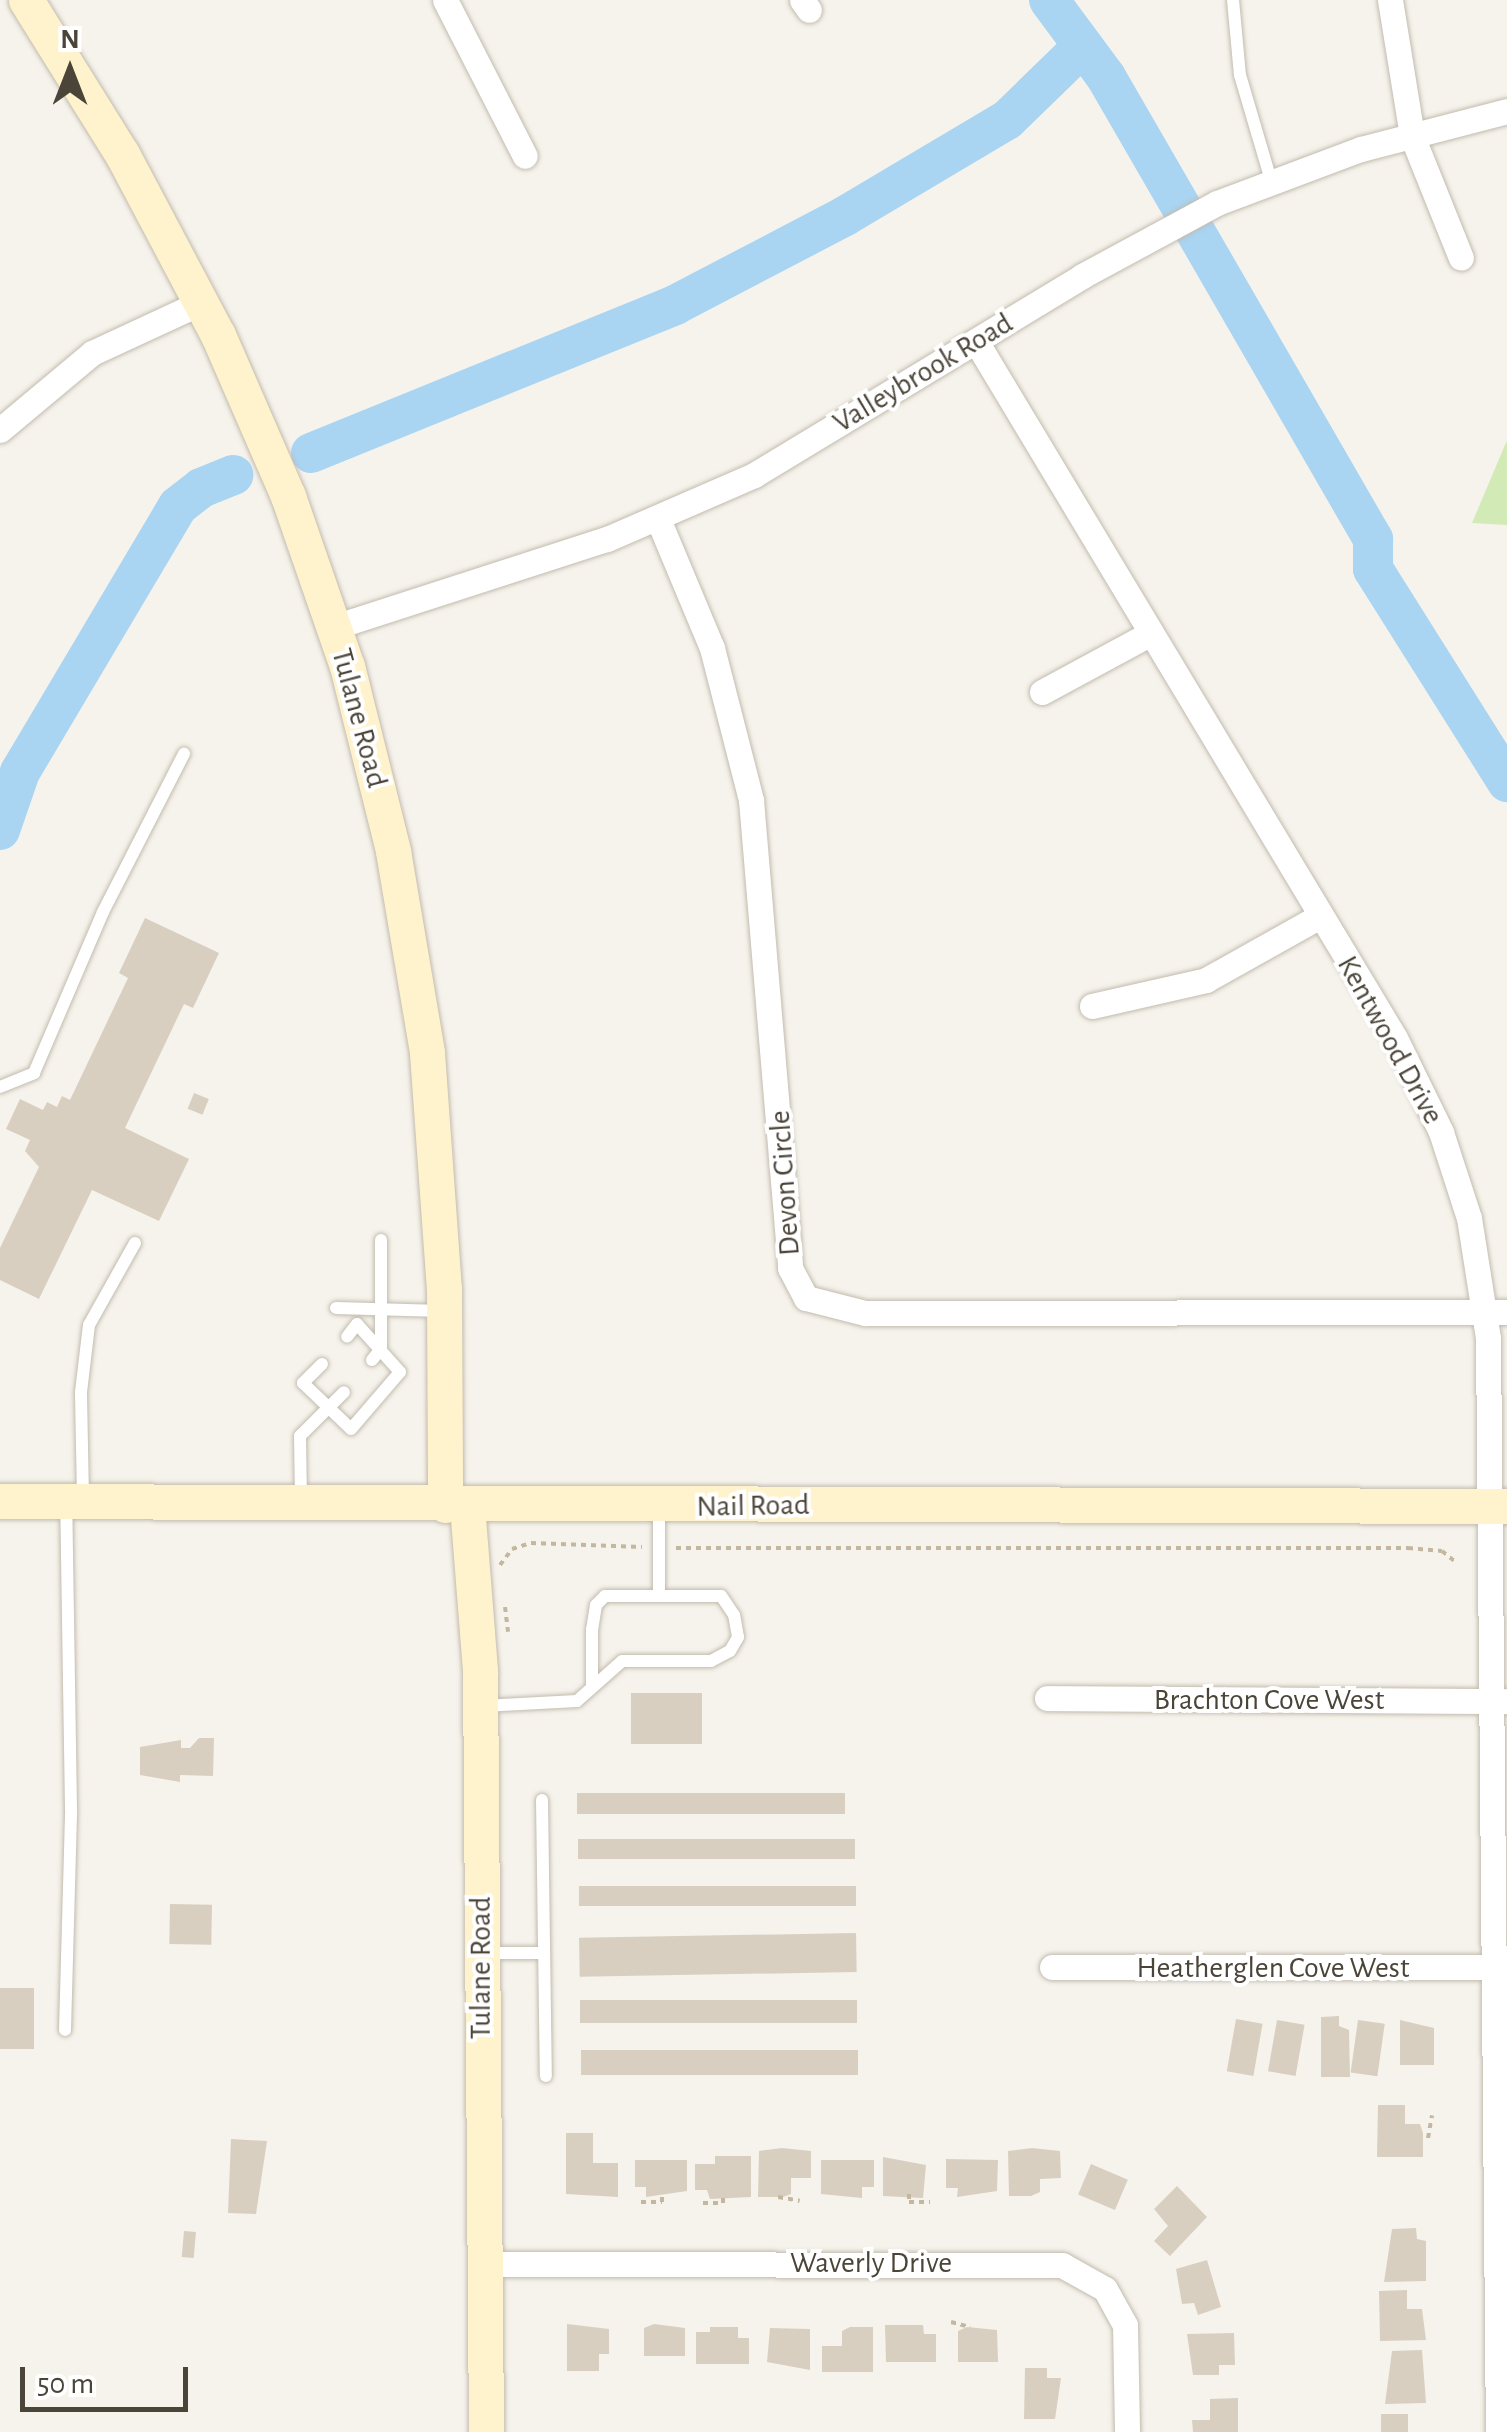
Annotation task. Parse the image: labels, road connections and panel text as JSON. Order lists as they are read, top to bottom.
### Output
{
  "streets": {
    "street": [
      "Valleybrook Road",
      "Tulane Road",
      "Kentwood Drive",
      "Devon Circle",
      "Nail Road",
      "Brachton Cove West",
      "Heatherglen Cove West",
      "Waverly Drive"
    ]
  },
  "crossings": [
    ["Valleybrook Road", "Tulane Road"],
    ["Valleybrook Road", "Kentwood Drive"],
    ["Valleybrook Road", "Devon Circle"],
    ["Tulane Road", "Nail Road"],
    ["Tulane Road", "Waverly Drive"],
    ["Kentwood Drive", "Devon Circle"],
    ["Kentwood Drive", "Nail Road"],
    ["Kentwood Drive", "Brachton Cove West"],
    ["Kentwood Drive", "Heatherglen Cove West"]
  ],
  "scale_bar": "50 m",
  "north": "top"
}
